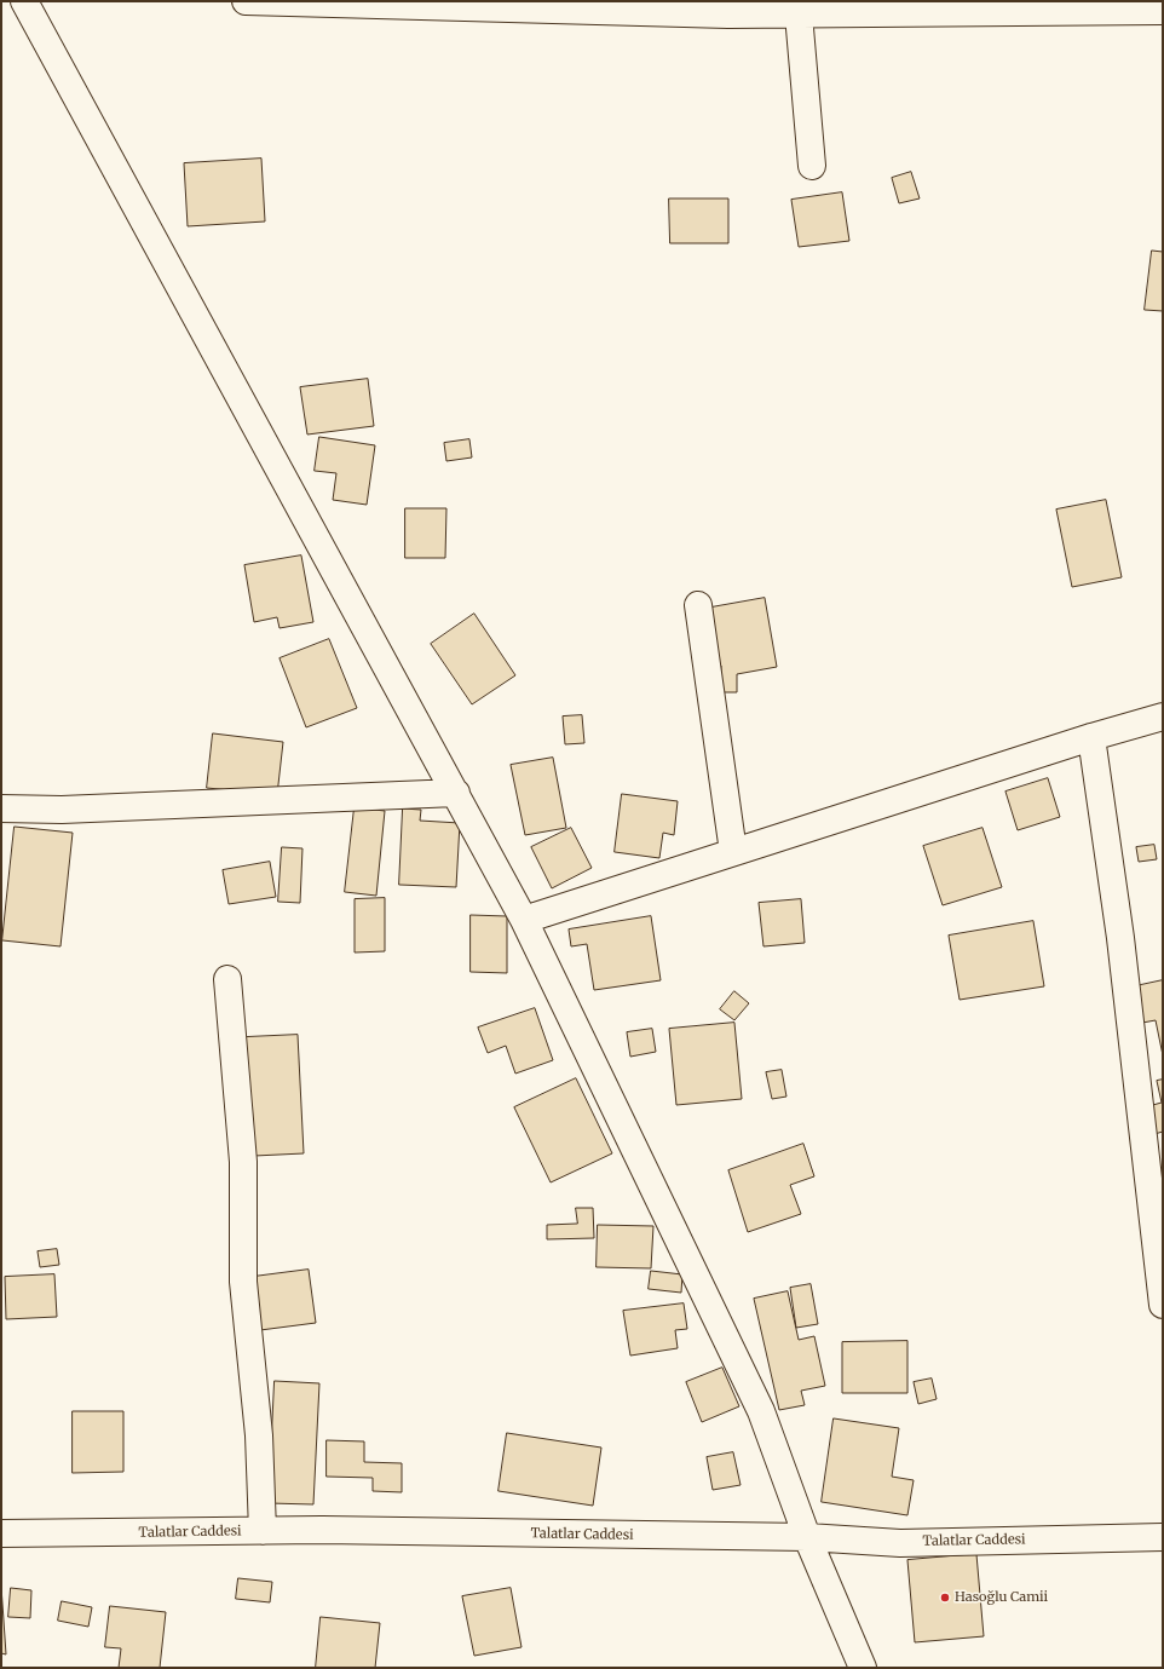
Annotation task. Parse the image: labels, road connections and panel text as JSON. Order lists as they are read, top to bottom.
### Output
{
  "streets": {
    "street": ["Talatlar Caddesi"]
  },
  "places": ["Hasoğlu Camii"]
}
